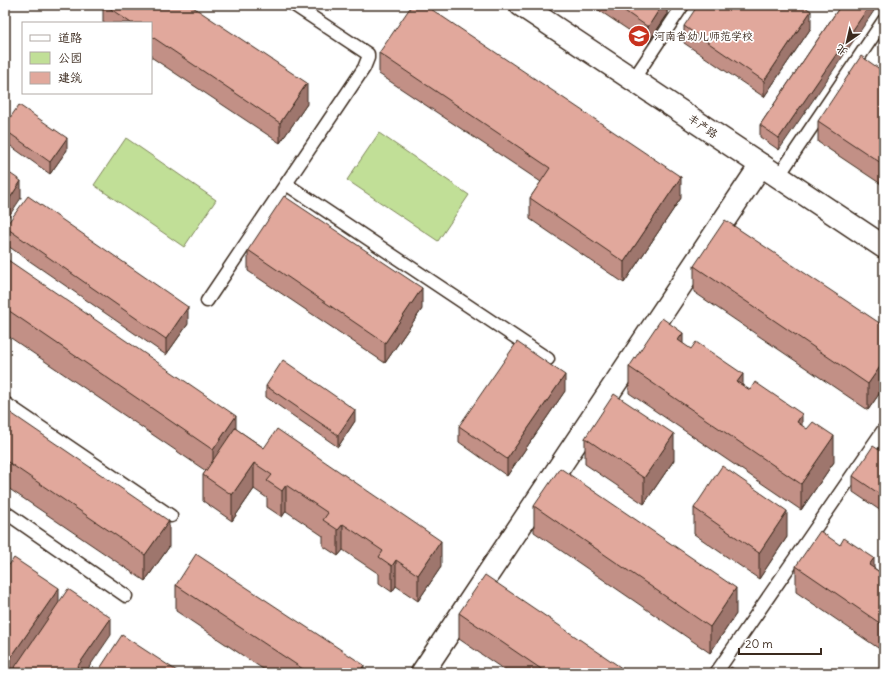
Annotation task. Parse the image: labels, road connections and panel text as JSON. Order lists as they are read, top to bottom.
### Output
{
  "streets": {
    "street": ["丰产路"]
  },
  "places": {
    "school or university": ["河南省幼儿师范学校"]
  },
  "legend": ["道路", "公园", "建筑"],
  "scale_bar": "20 m",
  "north": "bottom left"
}
